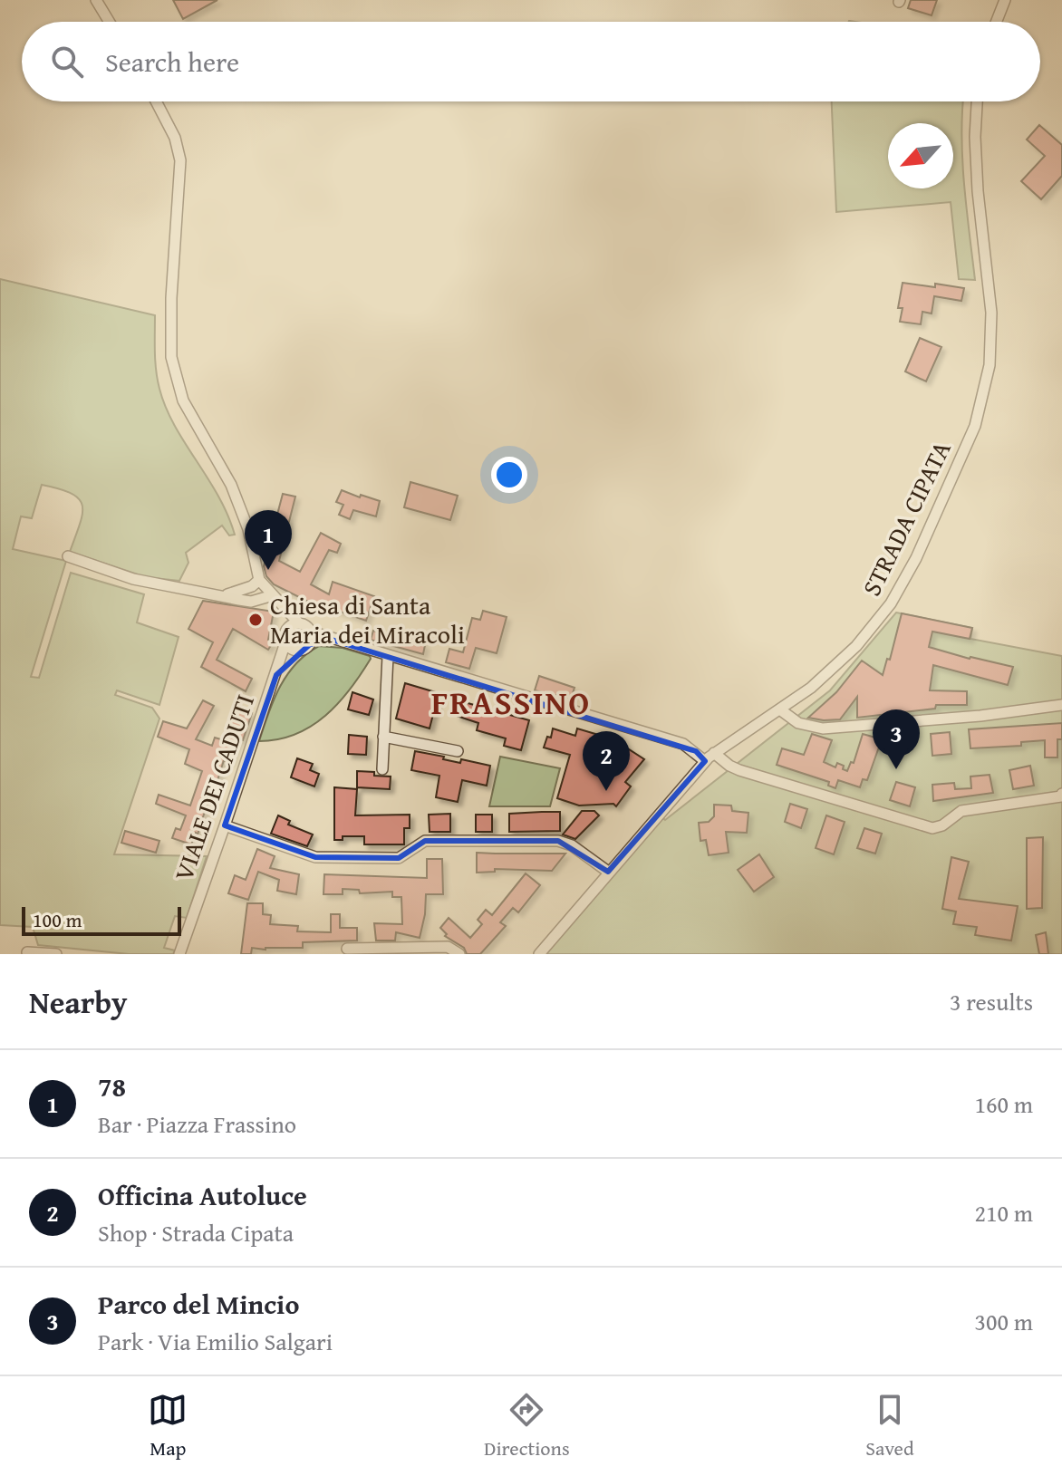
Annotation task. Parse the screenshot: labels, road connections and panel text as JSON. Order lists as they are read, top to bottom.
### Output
{
  "streets": {
    "street": ["STRADA CIPATA", "VIALE DEI CADUTI"]
  },
  "districts": ["FRASSINO"],
  "places": ["Chiesa di Santa Maria dei Miracoli"],
  "scale_bar": "100 m",
  "north": "bottom left",
  "page": {
    "search": "Search here",
    "pins": ["1", "3", "2"],
    "scale": "100 m",
    "heading": ["Nearby", "3 results"],
    "list": [
      {
        "mark": "1",
        "name": "78",
        "note": "Bar · Piazza Frassino",
        "value": "160 m"
      },
      {
        "mark": "2",
        "name": "Officina Autoluce",
        "note": "Shop · Strada Cipata",
        "value": "210 m"
      },
      {
        "mark": "3",
        "name": "Parco del Mincio",
        "note": "Park · Via Emilio Salgari",
        "value": "300 m"
      }
    ],
    "nav": ["Map", "Directions", "Saved"]
  }
}
